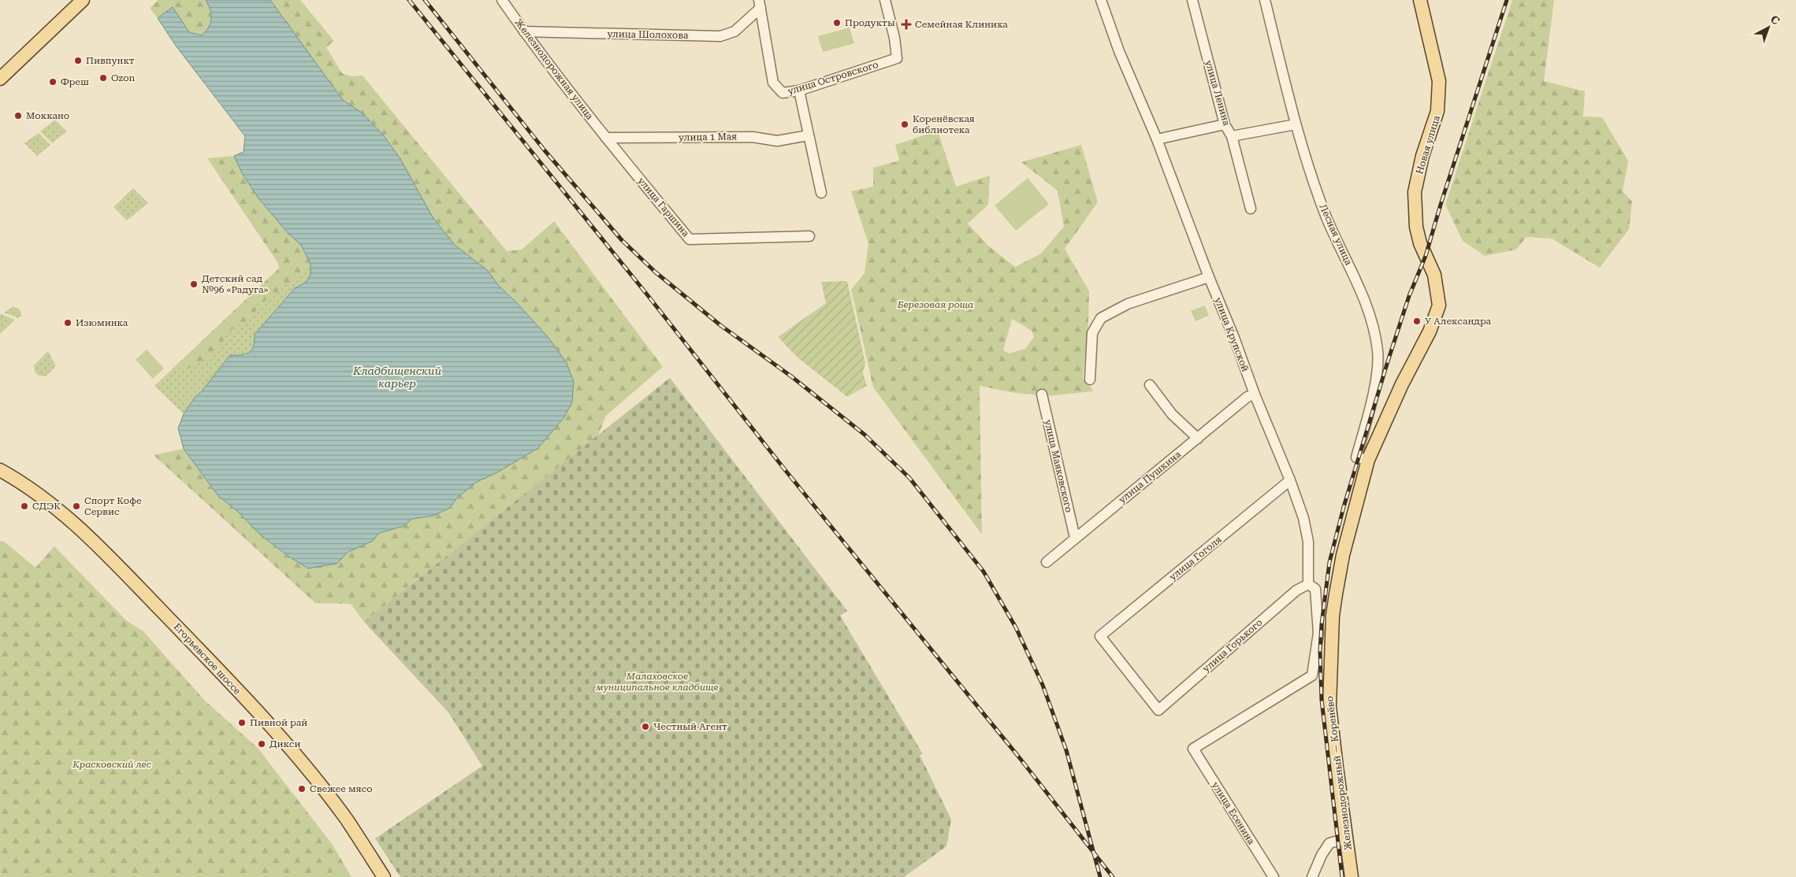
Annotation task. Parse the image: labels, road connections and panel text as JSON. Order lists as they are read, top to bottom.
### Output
{
  "streets": {
    "main road": ["Новая улица", "Егорьевское шоссе", "Железнодорожный — Коренёво"],
    "street": [
      "улица Шолохова",
      "Железнодорожная улица",
      "улица Островского",
      "улица Ленина",
      "улица 1 Мая",
      "улица Гаршина",
      "Лесная улица",
      "улица Крупской",
      "улица Маяковского",
      "улица Пушкина",
      "улица Гоголя",
      "улица Горького",
      "улица Есенина"
    ]
  },
  "crossings": [
    ["улица Шолохова", "Железнодорожная улица"],
    ["улица Шолохова", "улица Островского"],
    ["Железнодорожная улица", "улица 1 Мая"],
    ["Железнодорожная улица", "улица Гаршина"],
    ["улица 1 Мая", "улица Гаршина"],
    ["Новая улица", "Железнодорожный — Коренёво"],
    ["Лесная улица", "Железнодорожный — Коренёво"],
    ["улица Крупской", "улица Пушкина"],
    ["улица Крупской", "улица Гоголя"],
    ["улица Крупской", "улица Горького"],
    ["улица Крупской", "улица Есенина"],
    ["улица Маяковского", "улица Пушкина"],
    ["улица Гоголя", "улица Горького"]
  ],
  "water": ["Кладбищенский карьер"],
  "parks": ["Березовая роща", "Малаховское муниципальное кладбище", "Красковский лес"],
  "places": {
    "other": [
      "Продукты",
      "Пивпункт",
      "Ozon",
      "Фреш",
      "Моккано",
      "Коренёвская библиотека",
      "Детский сад №96 «Радуга»",
      "У Александра",
      "Изюминка",
      "СДЭК",
      "Спорт Кофе Сервис",
      "Пивной рай",
      "Честный Агент",
      "Дикси",
      "Свежее мясо"
    ],
    "health": ["Семейная Клиника"]
  },
  "north": "top right"
}
